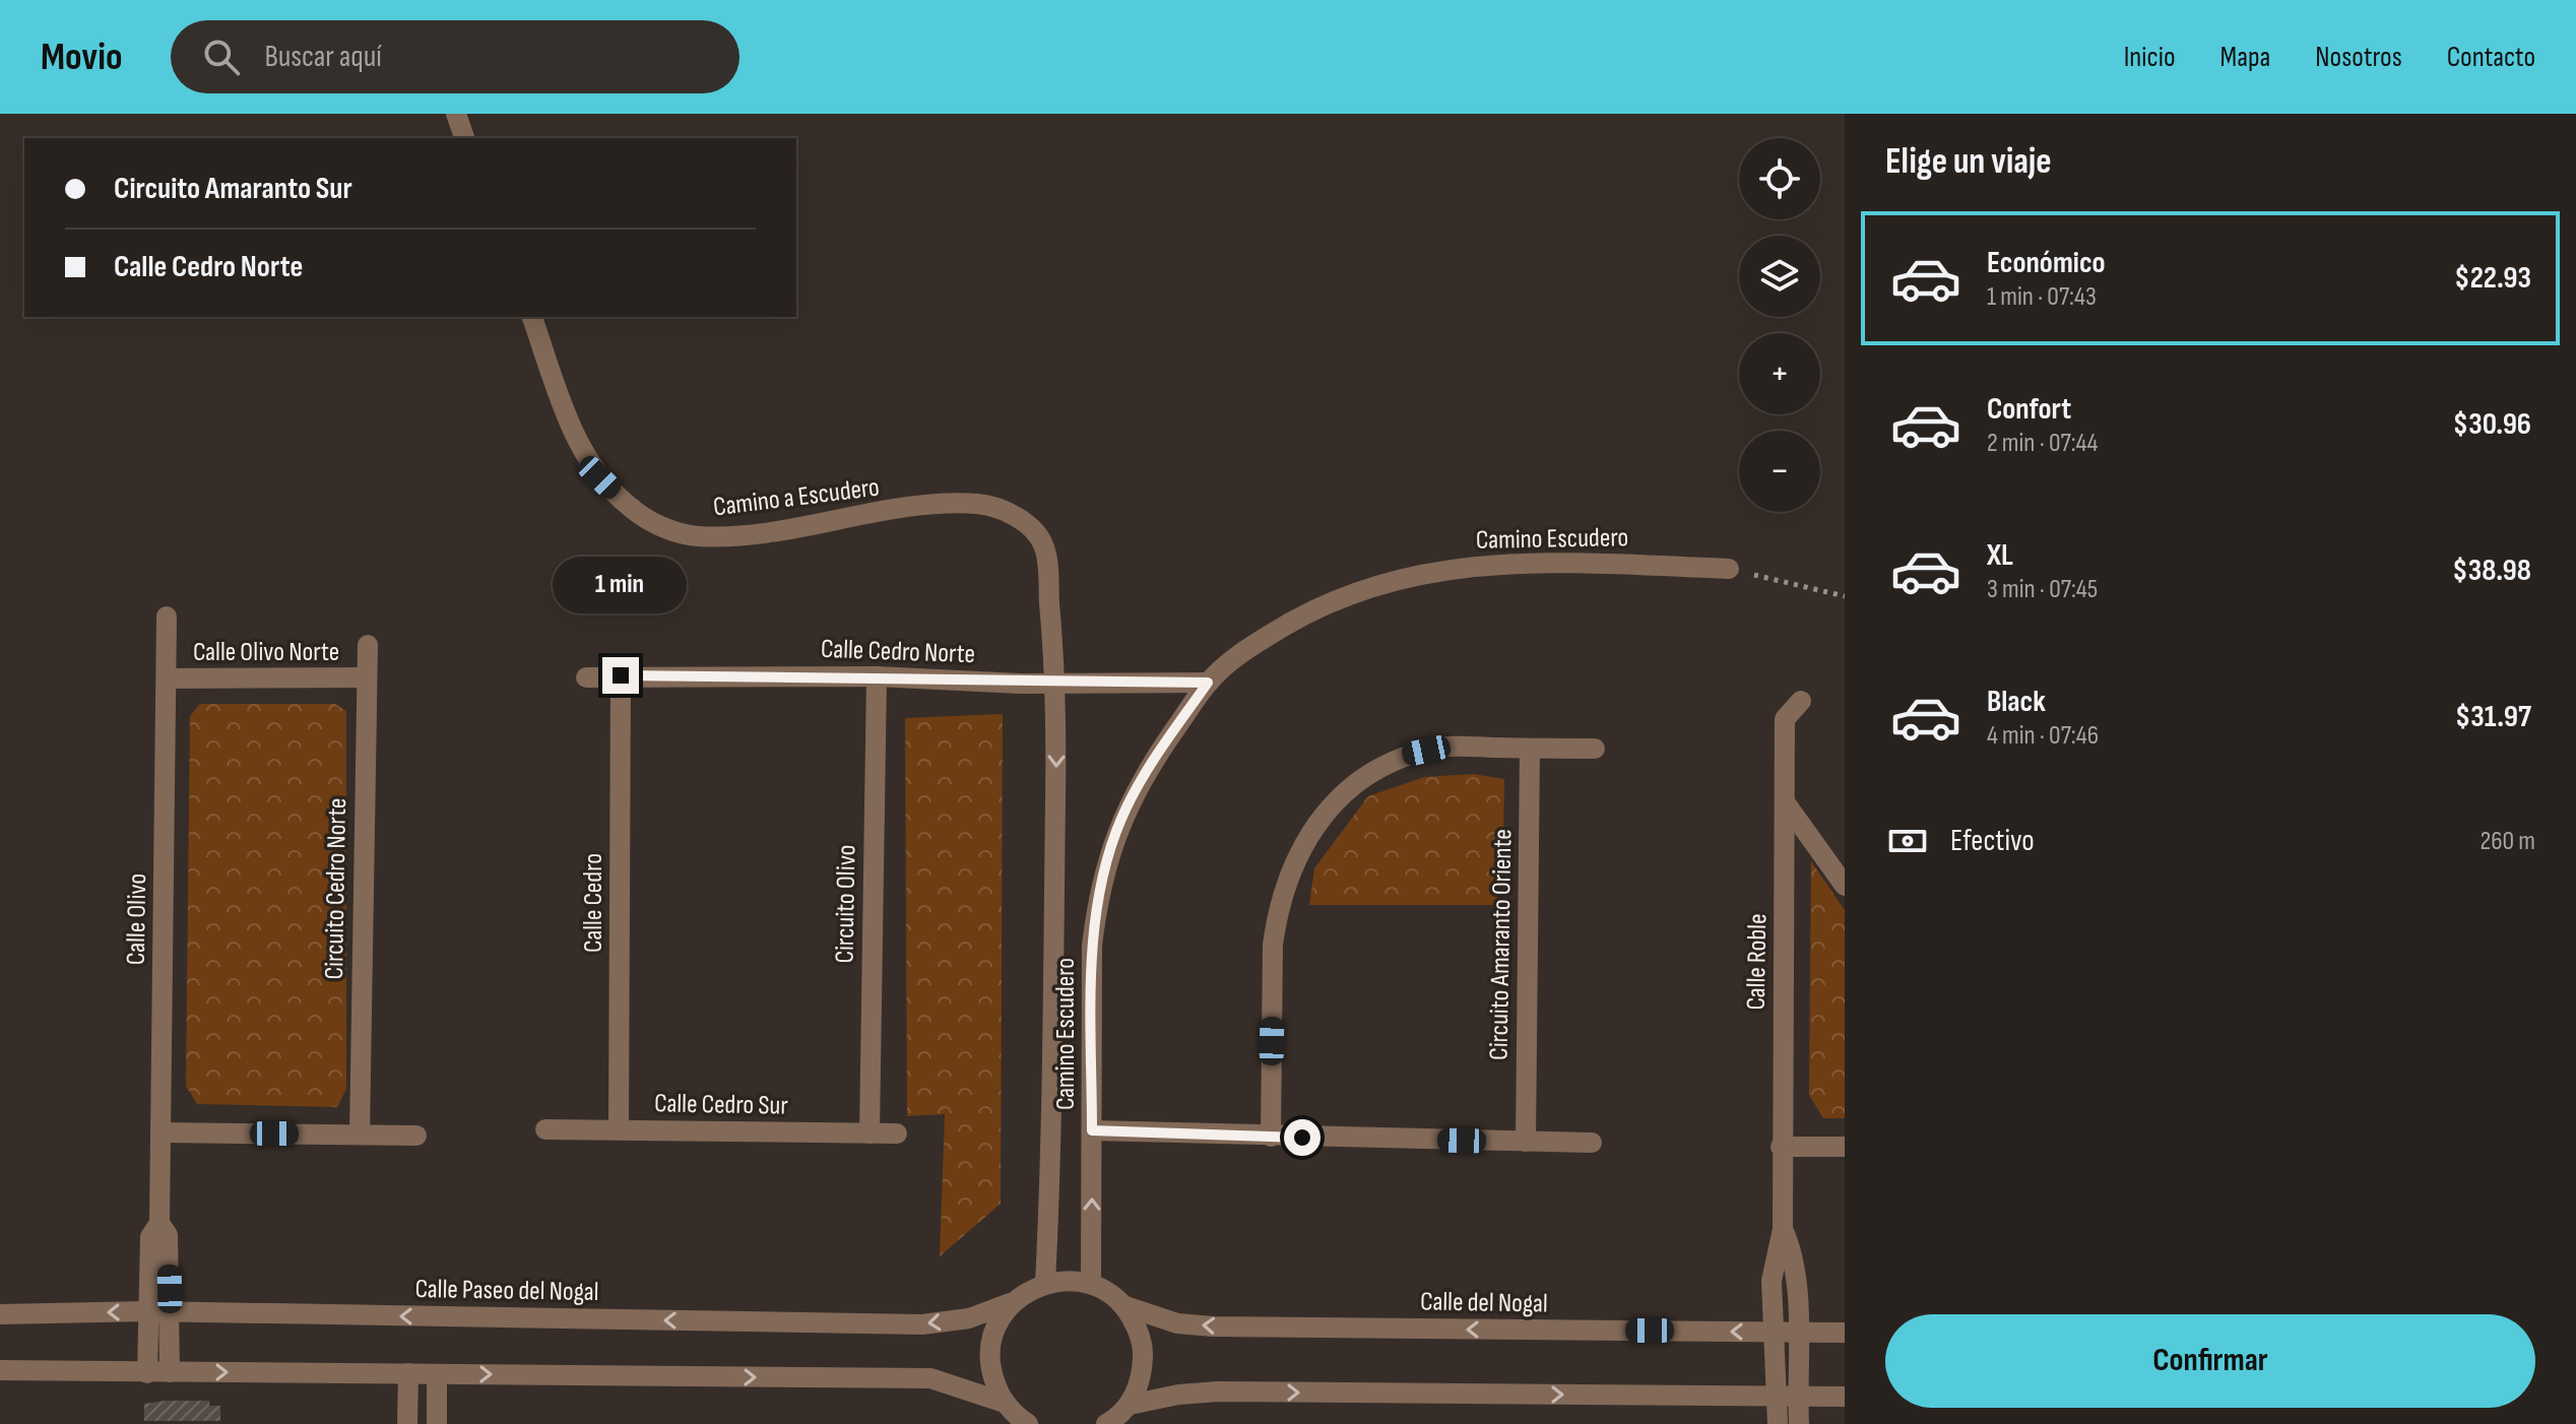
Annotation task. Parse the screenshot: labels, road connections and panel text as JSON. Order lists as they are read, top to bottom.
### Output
{
  "streets": {
    "street": [
      "Camino a Escudero",
      "Camino Escudero",
      "Calle Olivo Norte",
      "Calle Cedro Norte",
      "Circuito Cedro Norte",
      "Calle Cedro",
      "Circuito Olivo",
      "Calle Olivo",
      "Circuito Amaranto Oriente",
      "Calle Roble",
      "Calle Cedro Sur",
      "Calle Paseo del Nogal",
      "Calle del Nogal"
    ]
  },
  "crossings": [
    ["Camino a Escudero", "Camino Escudero"],
    ["Camino a Escudero", "Calle Cedro Norte"],
    ["Camino Escudero", "Calle Cedro Norte"],
    ["Camino Escudero", "Calle Paseo del Nogal"],
    ["Camino Escudero", "Calle del Nogal"],
    ["Calle Olivo Norte", "Circuito Cedro Norte"],
    ["Calle Olivo Norte", "Calle Olivo"],
    ["Calle Cedro Norte", "Calle Cedro"],
    ["Calle Cedro Norte", "Circuito Olivo"],
    ["Calle Cedro", "Calle Cedro Sur"],
    ["Circuito Olivo", "Calle Cedro Sur"],
    ["Calle Olivo", "Calle Paseo del Nogal"],
    ["Calle Roble", "Calle del Nogal"]
  ],
  "page": {
    "header": "Movio",
    "search": "Buscar aquí",
    "nav": [
      "Inicio",
      "Mapa",
      "Nosotros",
      "Contacto"
    ],
    "heading": "Elige un viaje",
    "map_buttons": ["+", "−"],
    "banner": ["Circuito Amaranto Sur", "Calle Cedro Norte"],
    "list": [
      {
        "name": "Económico",
        "note": "1 min · 07:43",
        "value": "$22.93"
      },
      {
        "name": "Confort",
        "note": "2 min · 07:44",
        "value": "$30.96"
      },
      {
        "name": "XL",
        "note": "3 min · 07:45",
        "value": "$38.98"
      },
      {
        "name": "Black",
        "note": "4 min · 07:46",
        "value": "$31.97"
      }
    ],
    "bubble": "1 min",
    "pay": ["Efectivo", "260 m"],
    "buttons": "Confirmar"
  }
}
